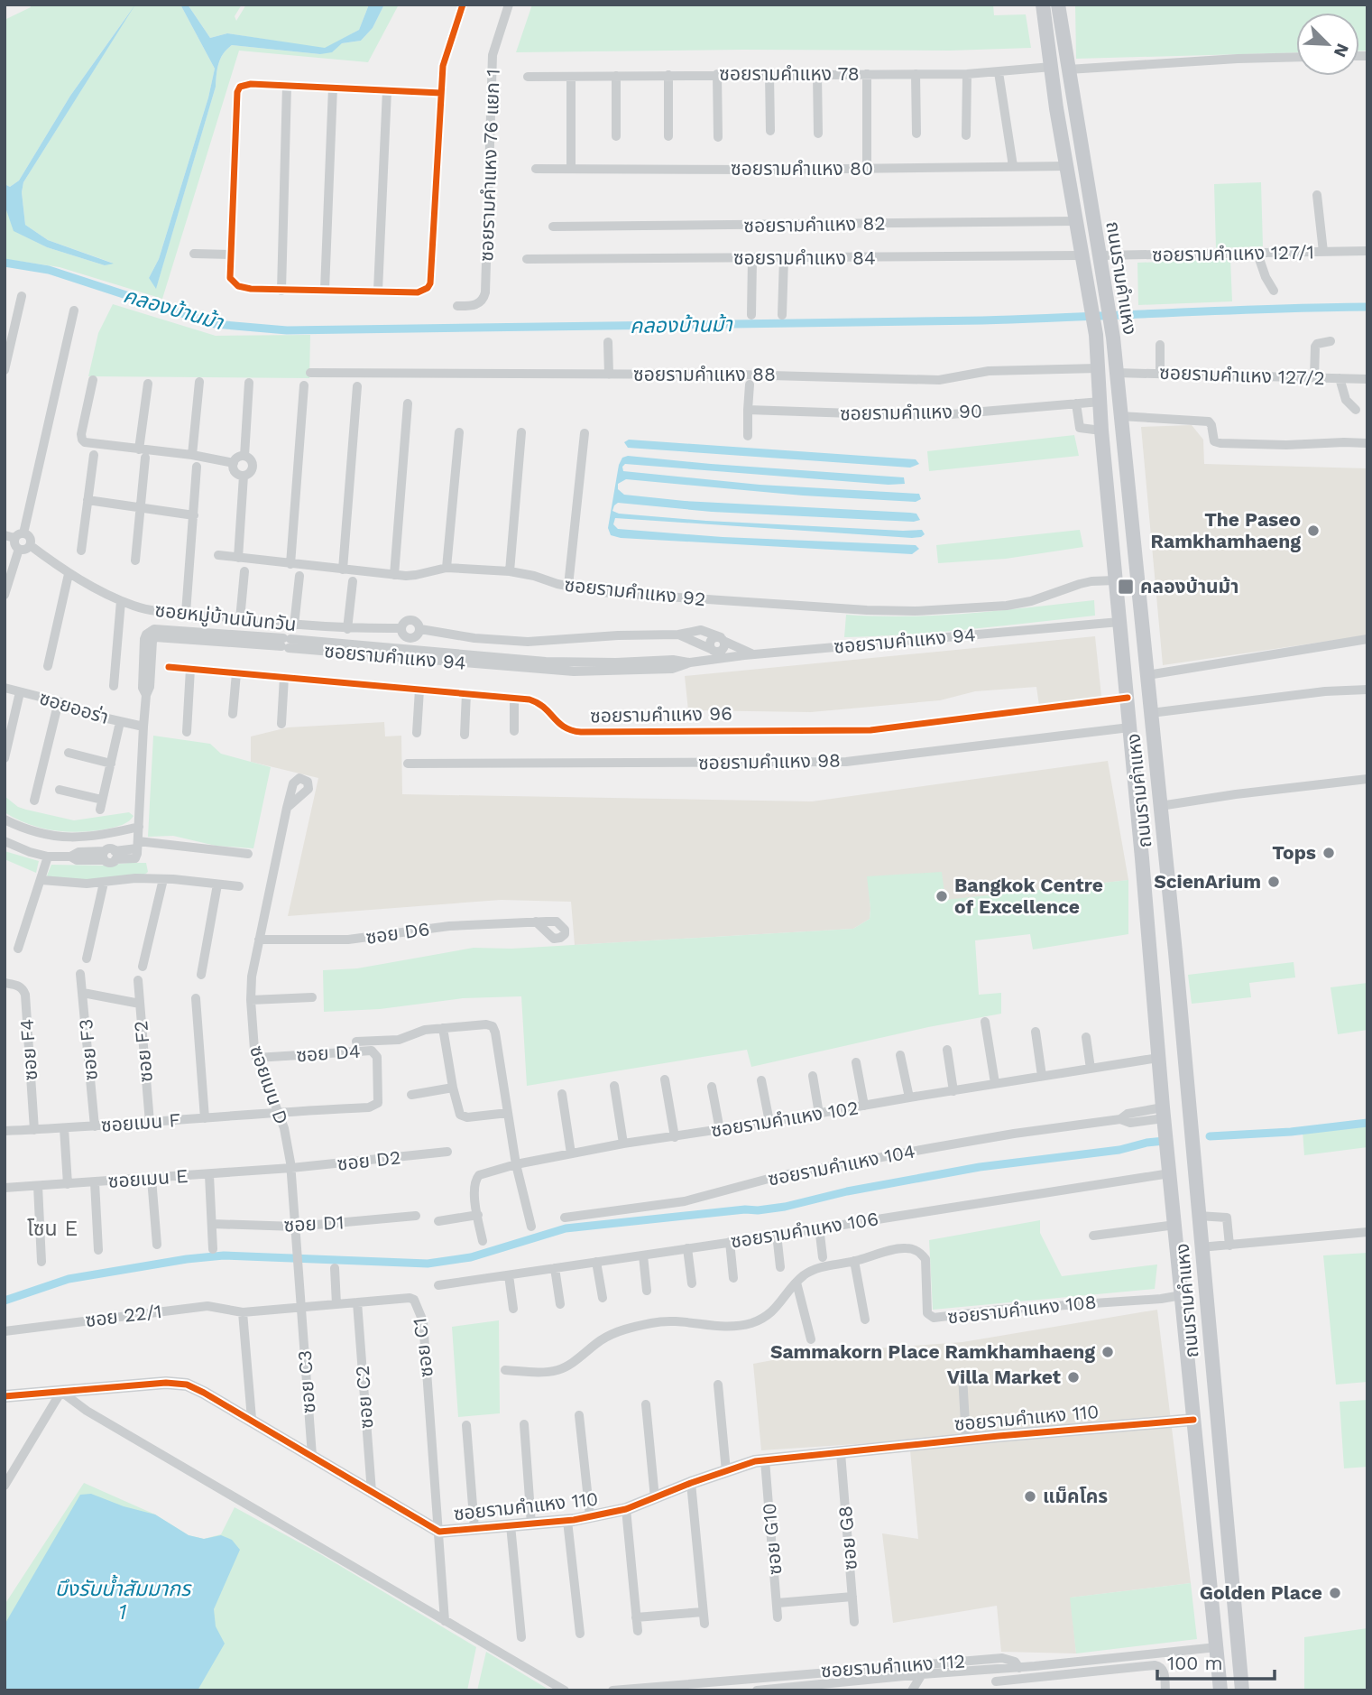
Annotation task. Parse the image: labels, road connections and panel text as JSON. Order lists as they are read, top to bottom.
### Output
{
  "streets": {
    "main road": ["ถนนรามคำแหง"],
    "street": [
      "ซอยรามคำแหง 78",
      "ซอยรามคำแหง 76 แยก 1",
      "ซอยรามคำแหง 80",
      "ซอยรามคำแหง 82",
      "ซอยรามคำแหง 127/1",
      "ซอยรามคำแหง 84",
      "ซอยรามคำแหง 88",
      "ซอยรามคำแหง 127/2",
      "ซอยรามคำแหง 90",
      "ซอยรามคําแหง 92",
      "ซอยหมู่บ้านนันทวัน",
      "ซอยรามคําแหง 94",
      "ซอยออร่า",
      "ซอยรามคําแหง 96",
      "ซอยรามคําแหง 98",
      "ซอย D6",
      "ซอย F4",
      "ซอย F3",
      "ซอย F2",
      "ซอย D4",
      "ซอยเมน D",
      "ซอยรามคําแหง 102",
      "ซอยเมน F",
      "ซอย D2",
      "ซอยรามคําแหง 104",
      "ซอยเมน E",
      "ซอย D1",
      "ซอยรามคําแหง 106",
      "ซอยรามคำแหง 108",
      "ซอย 22/1",
      "ซอย C1",
      "ซอย C3",
      "ซอย C2",
      "ซอยรามคำแหง 110",
      "ซอย G8",
      "ซอย G10",
      "ซอยรามคำแหง 112"
    ]
  },
  "crossings": [
    ["ซอยรามคำแหง 78", "ถนนรามคำแหง"],
    ["ซอยรามคำแหง 80", "ถนนรามคำแหง"],
    ["ซอยรามคำแหง 82", "ถนนรามคำแหง"],
    ["ซอยรามคำแหง 127/1", "ถนนรามคำแหง"],
    ["ซอยรามคำแหง 84", "ถนนรามคำแหง"],
    ["ถนนรามคำแหง", "ซอยรามคำแหง 88"],
    ["ถนนรามคำแหง", "ซอยรามคำแหง 127/2"],
    ["ถนนรามคำแหง", "ซอยรามคำแหง 90"],
    ["ถนนรามคำแหง", "ซอยรามคําแหง 92"],
    ["ถนนรามคำแหง", "ซอยรามคําแหง 94"],
    ["ถนนรามคำแหง", "ซอยรามคําแหง 96"],
    ["ถนนรามคำแหง", "ซอยรามคําแหง 98"],
    ["ถนนรามคำแหง", "ซอยรามคําแหง 102"],
    ["ถนนรามคำแหง", "ซอยรามคําแหง 104"],
    ["ถนนรามคำแหง", "ซอยรามคําแหง 106"],
    ["ถนนรามคำแหง", "ซอยรามคำแหง 108"],
    ["ถนนรามคำแหง", "ซอยรามคำแหง 110"],
    ["ถนนรามคำแหง", "ซอยรามคำแหง 112"],
    ["ซอยหมู่บ้านนันทวัน", "ซอยรามคําแหง 94"],
    ["ซอยรามคําแหง 94", "ซอยออร่า"],
    ["ซอย D6", "ซอยเมน D"],
    ["ซอย F4", "ซอยเมน F"],
    ["ซอย F3", "ซอยเมน F"],
    ["ซอย F2", "ซอยเมน F"],
    ["ซอย D4", "ซอยเมน D"],
    ["ซอย D4", "ซอยเมน F"],
    ["ซอยเมน D", "ซอยเมน F"],
    ["ซอยเมน D", "ซอย D2"],
    ["ซอยเมน D", "ซอยเมน E"],
    ["ซอยเมน D", "ซอย D1"],
    ["ซอยเมน D", "ซอย C3"],
    ["ซอย D2", "ซอยเมน E"],
    ["ซอย 22/1", "ซอย C1"],
    ["ซอย C1", "ซอย C3"],
    ["ซอย C1", "ซอย C2"],
    ["ซอย C1", "ซอยรามคำแหง 110"],
    ["ซอย C3", "ซอยรามคำแหง 110"],
    ["ซอย C2", "ซอยรามคำแหง 110"],
    ["ซอยรามคำแหง 110", "ซอย G8"],
    ["ซอยรามคำแหง 110", "ซอย G10"]
  ],
  "districts": ["โซน E"],
  "water": ["คลองบ้านม้า", "บึงรับน้ำสัมมากร 1"],
  "places": {
    "other": [
      "The Paseo Ramkhamhaeng",
      "Tops",
      "ScienArium",
      "Bangkok Centre of Excellence",
      "Sammakorn Place Ramkhamhaeng",
      "Villa Market",
      "แม็คโคร",
      "Golden Place"
    ],
    "transit": ["คลองบ้านม้า"]
  },
  "scale_bar": "100 m",
  "north": "bottom right"
}
